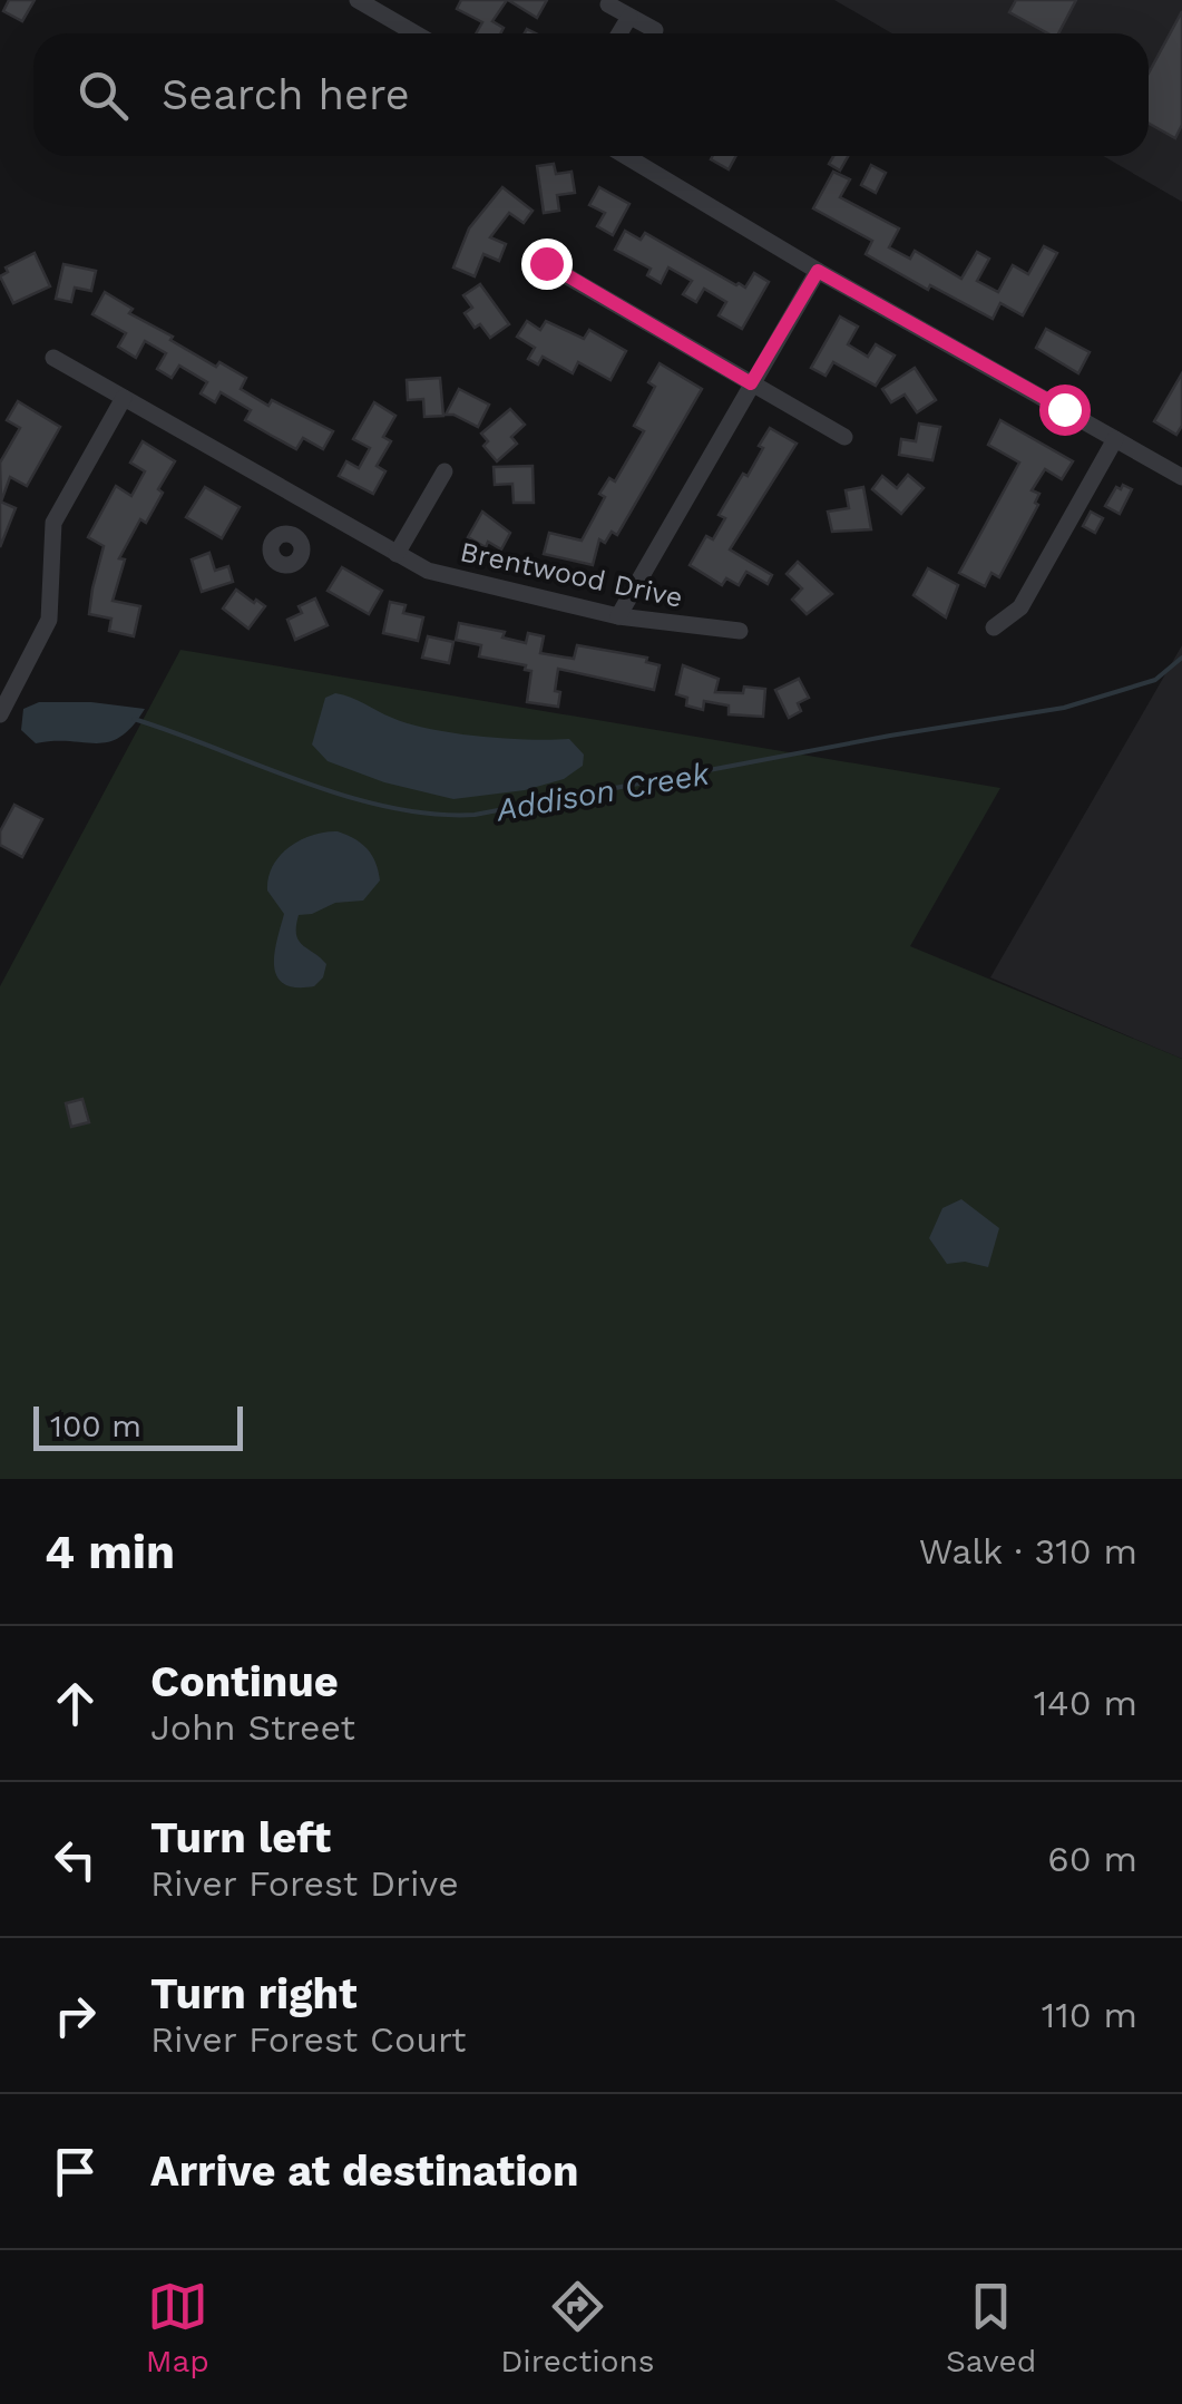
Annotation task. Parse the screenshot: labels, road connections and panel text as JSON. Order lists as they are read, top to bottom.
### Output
{
  "streets": {
    "street": ["Brentwood Drive"]
  },
  "water": ["Addison Creek"],
  "scale_bar": "100 m",
  "page": {
    "search": "Search here",
    "scale": "100 m",
    "heading": ["4 min", "Walk · 310 m"],
    "list": [
      ["Continue", "John Street", "140 m"],
      ["Turn left", "River Forest Drive", "60 m"],
      ["Turn right", "River Forest Court", "110 m"],
      "Arrive at destination"
    ],
    "nav": ["Map", "Directions", "Saved"]
  }
}
